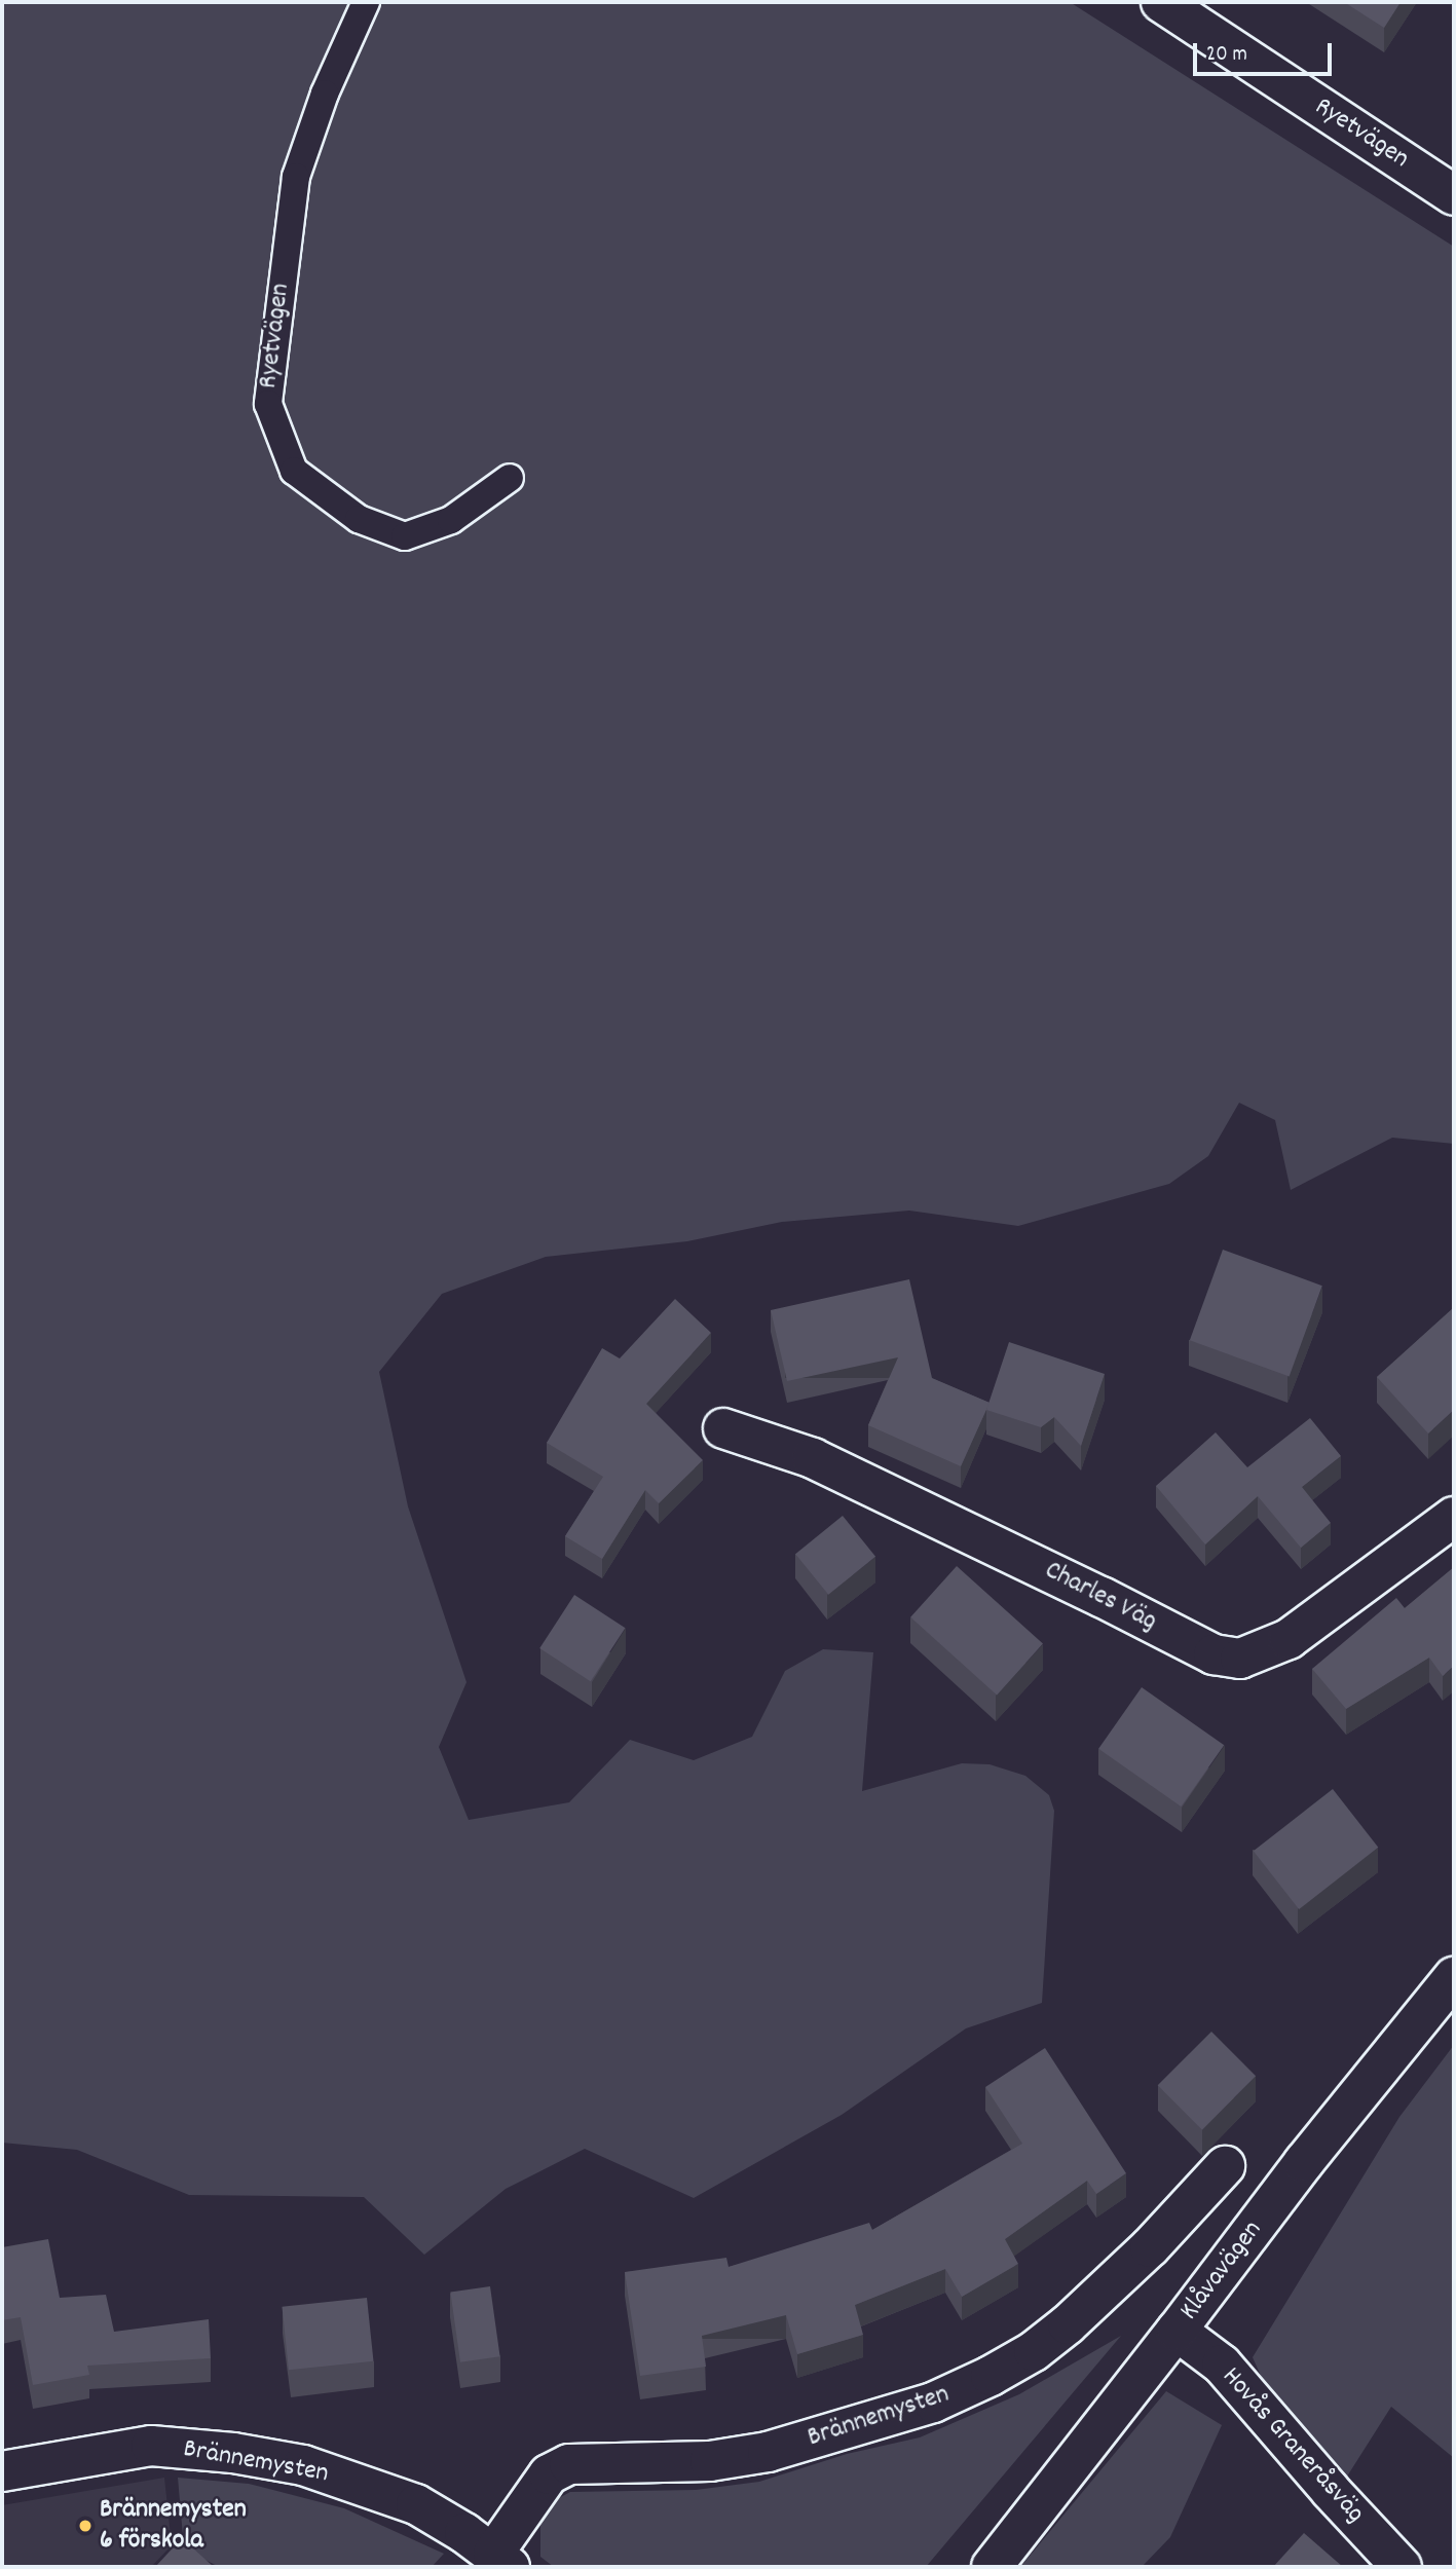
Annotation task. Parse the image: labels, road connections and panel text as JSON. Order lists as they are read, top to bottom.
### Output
{
  "streets": {
    "street": [
      "Ryetvägen",
      "Charles Väg",
      "Klåvavägen",
      "Brännemysten",
      "Hovås Graneråsväg"
    ]
  },
  "crossings": [
    ["Klåvavägen", "Hovås Graneråsväg"]
  ],
  "places": ["Brännemysten 6 förskola"],
  "scale_bar": "20 m"
}
